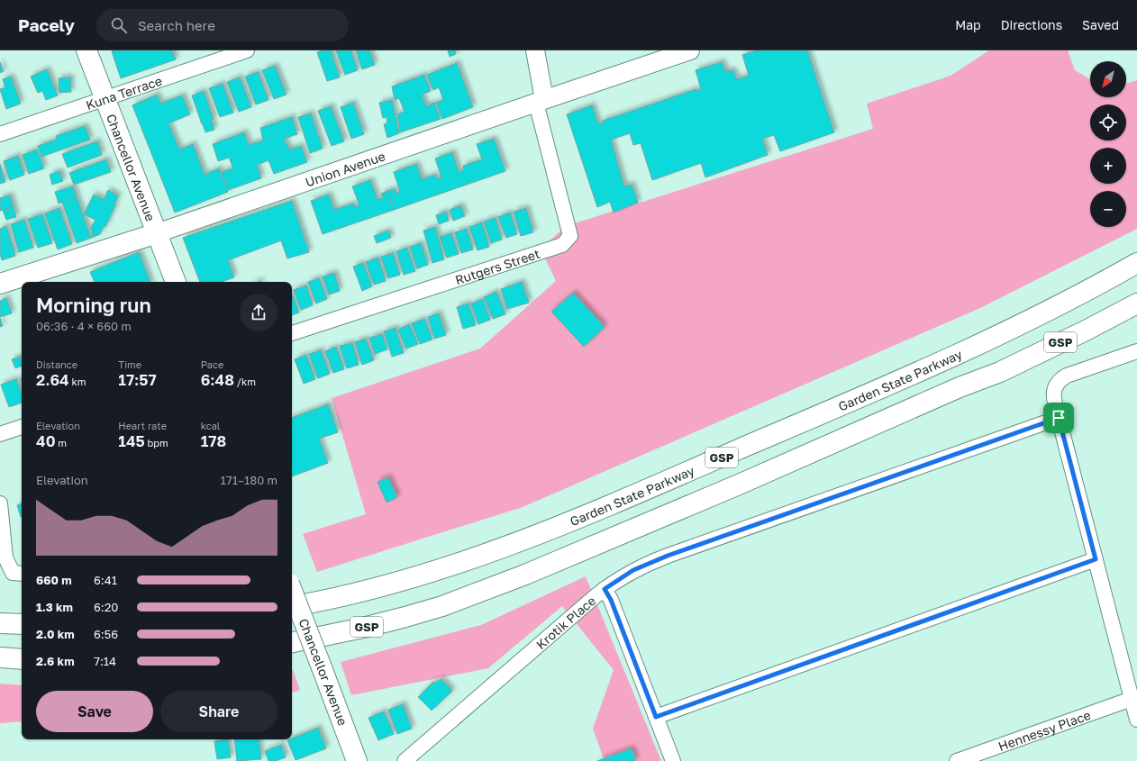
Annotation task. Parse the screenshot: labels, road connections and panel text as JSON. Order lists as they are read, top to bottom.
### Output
{
  "streets": {
    "main road": [
      "Chancellor Avenue",
      "Union Avenue",
      "GSP",
      "Garden State Parkway"
    ],
    "street": [
      "Kuna Terrace",
      "Rutgers Street",
      "Krotik Place",
      "Hennessy Place"
    ]
  },
  "crossings": [
    ["Kuna Terrace", "Chancellor Avenue"],
    ["Chancellor Avenue", "Union Avenue"],
    ["Union Avenue", "Rutgers Street"]
  ],
  "north": "bottom left",
  "page": {
    "header": "Pacely",
    "search": "Search here",
    "nav": ["Map", "Directions", "Saved"],
    "map_buttons": ["+", "−"],
    "heading": ["Morning run", "06:36 · 4 × 660 m"],
    "stats": [
      ["Distance", "2.64 km"],
      ["Time", "17:57"],
      ["Pace", "6:48 /km"],
      ["Elevation", "40 m"],
      ["Heart rate", "145 bpm"],
      ["kcal", "178"]
    ],
    "chart": ["Elevation", "171–180 m"],
    "list": [
      {
        "name": "660 m",
        "note": "6:41"
      },
      {
        "name": "1.3 km",
        "note": "6:20"
      },
      {
        "name": "2.0 km",
        "note": "6:56"
      },
      {
        "name": "2.6 km",
        "note": "7:14"
      }
    ],
    "buttons": ["Save", "Share"]
  }
}
